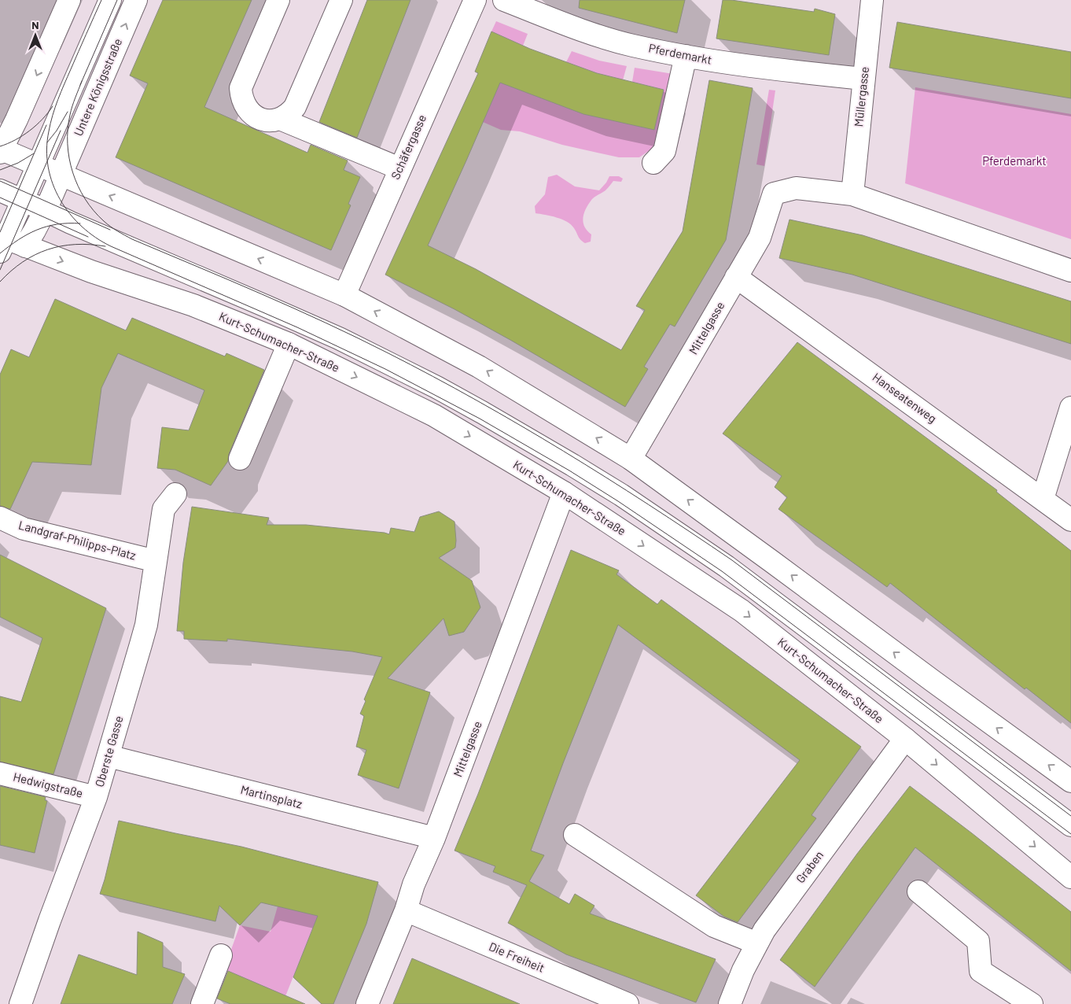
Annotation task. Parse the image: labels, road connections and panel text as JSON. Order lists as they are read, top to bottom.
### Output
{
  "streets": {
    "street": [
      "Pferdemarkt",
      "Untere Königsstraße",
      "Müllergasse",
      "Schäfergasse",
      "Mittelgasse",
      "Kurt-Schumacher-Straße",
      "Hanseatenweg",
      "Landgraf-Philipps-Platz",
      "Oberste Gasse",
      "Hedwigstraße",
      "Martinsplatz",
      "Graben",
      "Die Freiheit"
    ]
  },
  "crossings": [
    ["Pferdemarkt", "Müllergasse"],
    ["Untere Königsstraße", "Kurt-Schumacher-Straße"],
    ["Müllergasse", "Mittelgasse"],
    ["Mittelgasse", "Kurt-Schumacher-Straße"],
    ["Mittelgasse", "Hanseatenweg"],
    ["Mittelgasse", "Martinsplatz"],
    ["Mittelgasse", "Die Freiheit"],
    ["Kurt-Schumacher-Straße", "Graben"],
    ["Landgraf-Philipps-Platz", "Oberste Gasse"],
    ["Oberste Gasse", "Hedwigstraße"],
    ["Oberste Gasse", "Martinsplatz"]
  ],
  "parks": ["Pferdemarkt"],
  "north": "top"
}
